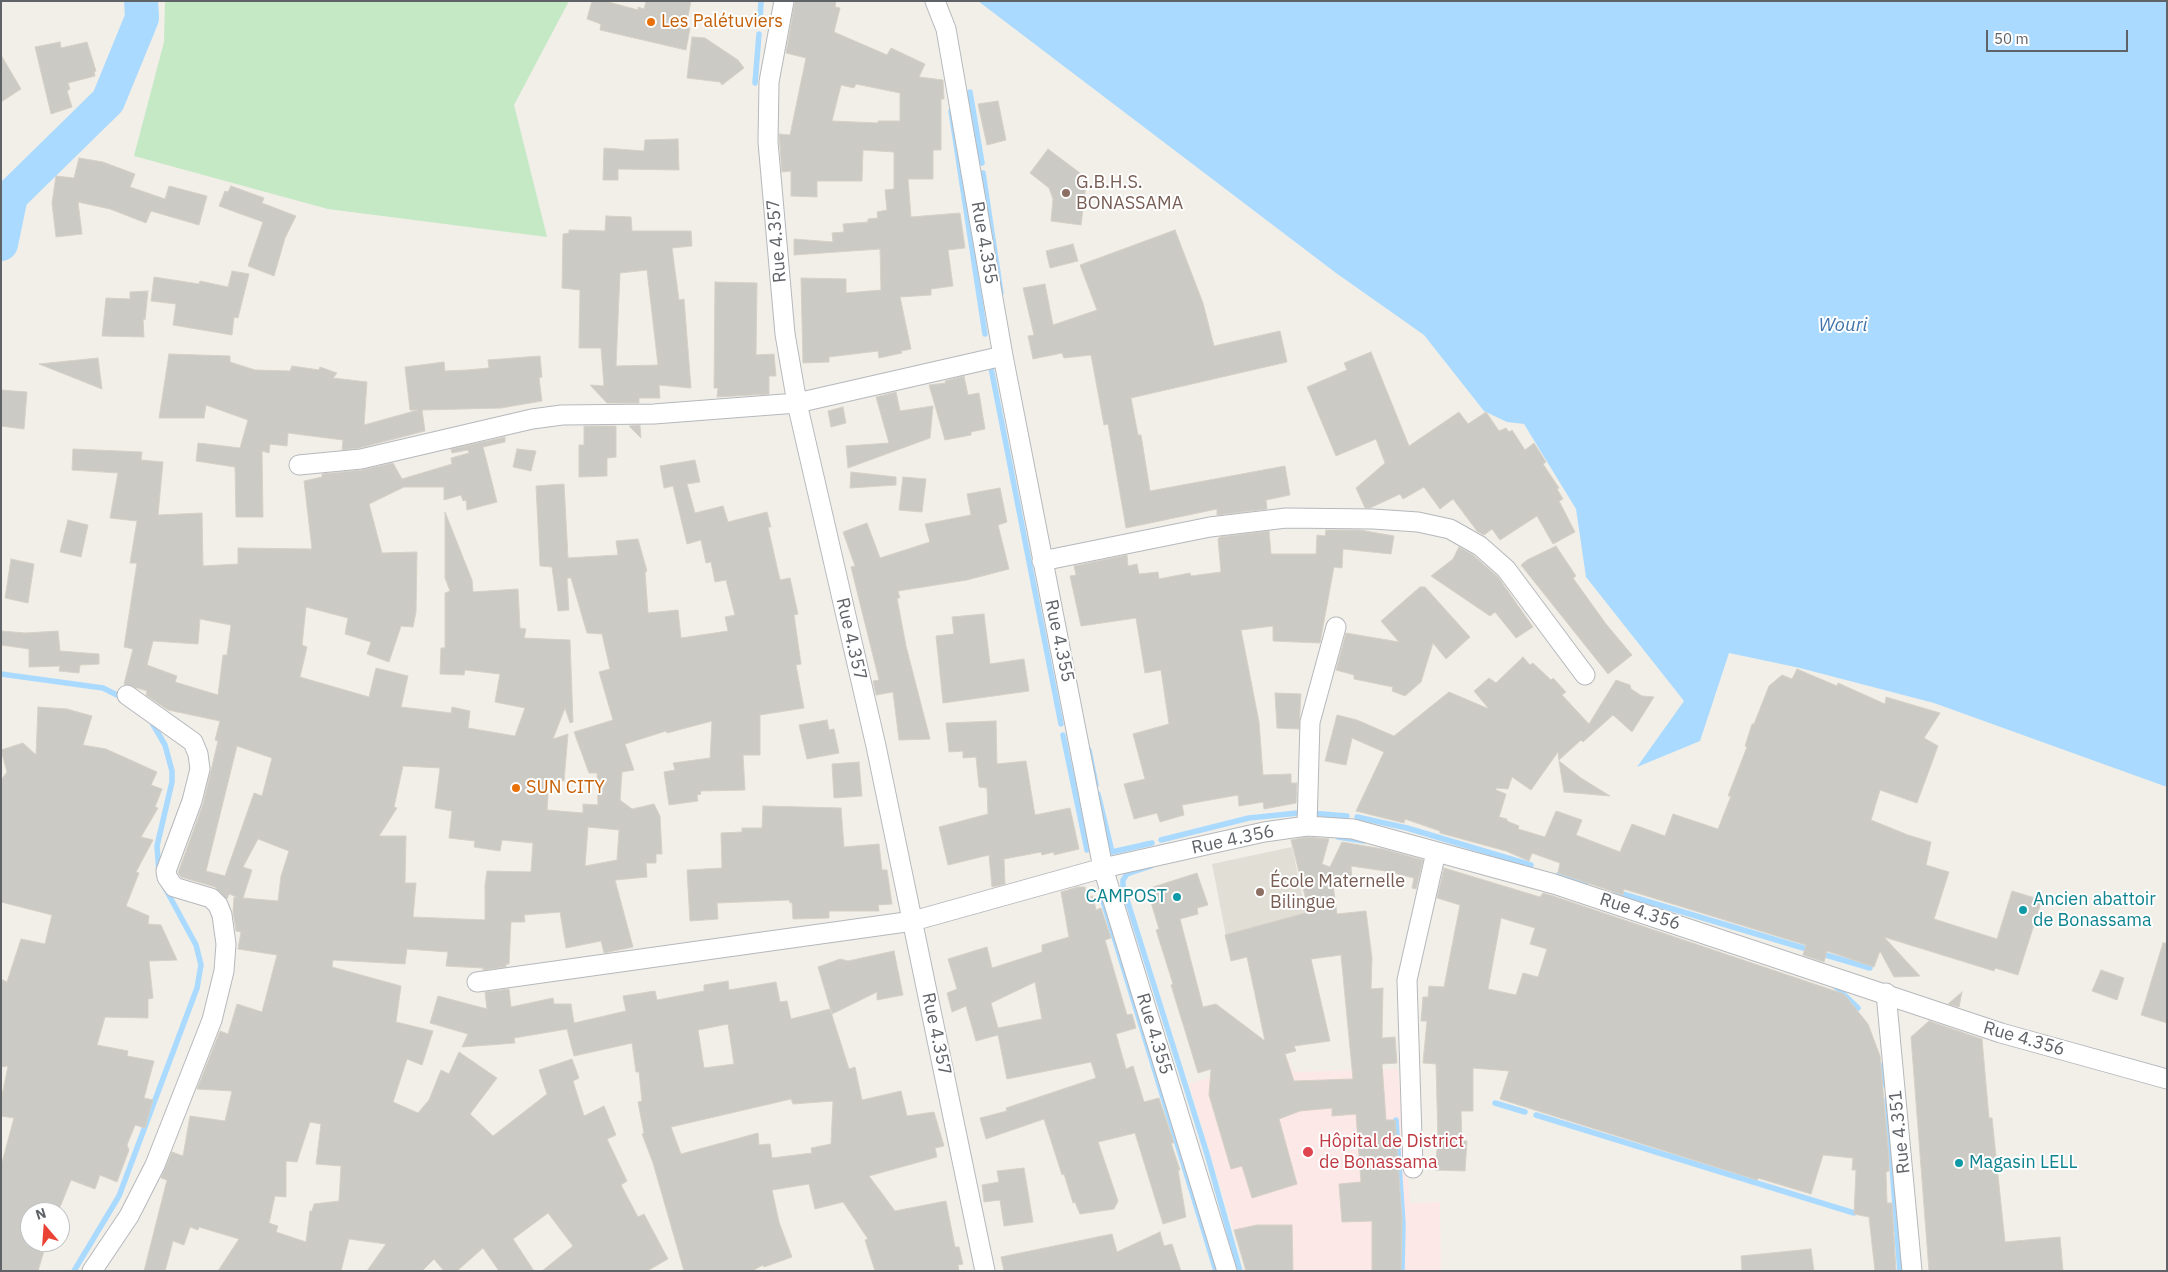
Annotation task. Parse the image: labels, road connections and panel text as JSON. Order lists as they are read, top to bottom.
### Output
{
  "streets": {
    "street": [
      "Rue 4.357",
      "Rue 4.355",
      "Rue 4.356",
      "Rue 4.351"
    ]
  },
  "crossings": [
    ["Rue 4.357", "Rue 4.356"],
    ["Rue 4.355", "Rue 4.356"],
    ["Rue 4.356", "Rue 4.351"]
  ],
  "water": ["Wouri"],
  "places": [
    "Les Palétuviers",
    "G.B.H.S. BONASSAMA",
    "SUN CITY",
    "École Maternelle Bilingue",
    "CAMPOST",
    "Ancien abattoir de Bonassama",
    "Hôpital de District de Bonassama",
    "Magasin LELL"
  ],
  "scale_bar": "50 m",
  "north": "top"
}
